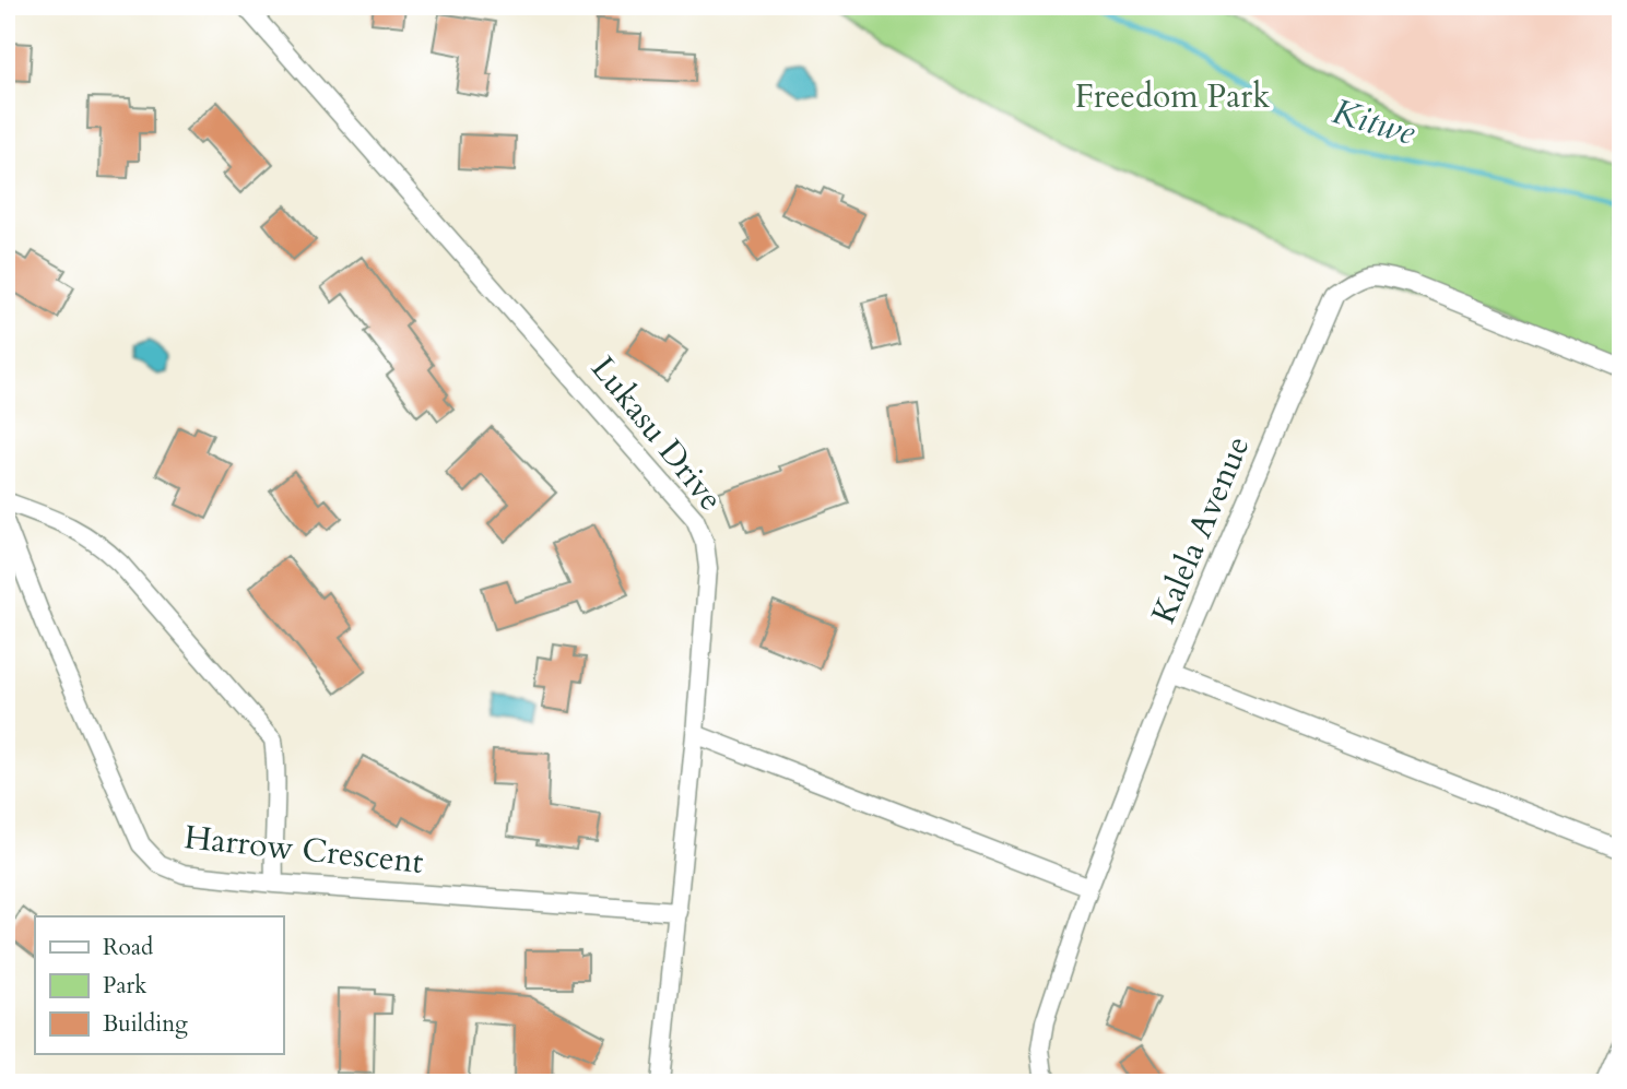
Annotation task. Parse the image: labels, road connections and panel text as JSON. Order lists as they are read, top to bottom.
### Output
{
  "streets": {
    "street": ["Lukasu Drive", "Kalela Avenue", "Harrow Crescent"]
  },
  "crossings": [
    ["Lukasu Drive", "Harrow Crescent"]
  ],
  "water": ["Kitwe"],
  "parks": ["Freedom Park"],
  "legend": ["Road", "Park", "Building"]
}
